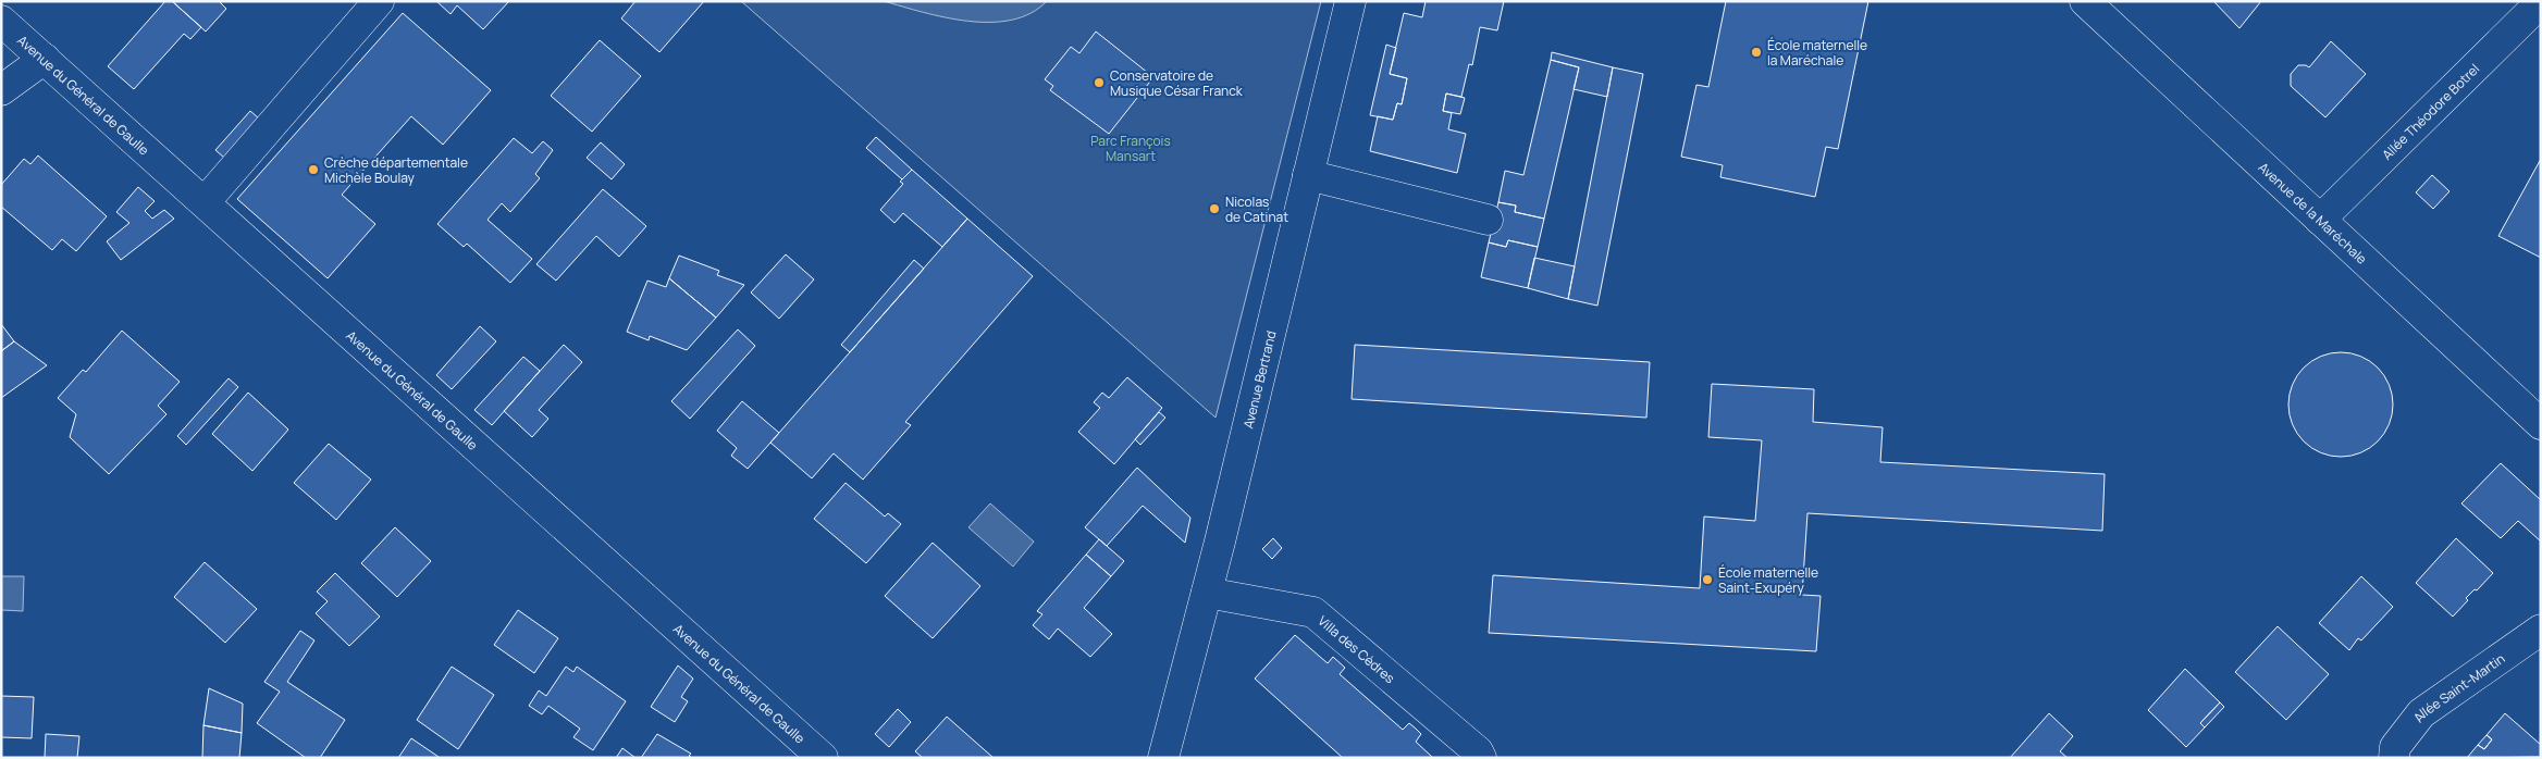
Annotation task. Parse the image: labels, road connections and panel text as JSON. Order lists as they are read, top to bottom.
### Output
{
  "streets": {
    "street": [
      "Avenue du Général de Gaulle",
      "Allée Théodore Botrel",
      "Avenue de la Maréchale",
      "Avenue Bertrand",
      "Villa des Cèdres",
      "Allée Saint-Martin"
    ]
  },
  "crossings": [
    ["Allée Théodore Botrel", "Avenue de la Maréchale"],
    ["Avenue Bertrand", "Villa des Cèdres"]
  ],
  "parks": ["Parc François Mansart"],
  "places": [
    "École maternelle la Maréchale",
    "Conservatoire de Musique César Franck",
    "Crèche départementale Michèle Boulay",
    "Nicolas de Catinat",
    "École maternelle Saint-Exupéry"
  ]
}
